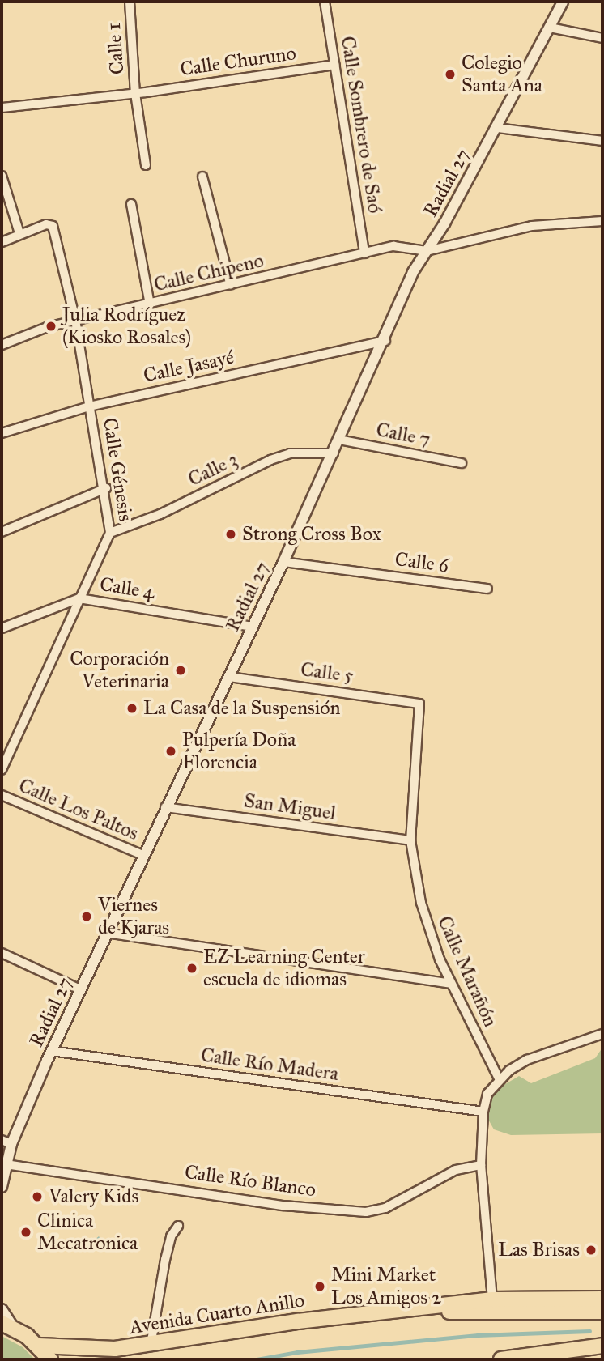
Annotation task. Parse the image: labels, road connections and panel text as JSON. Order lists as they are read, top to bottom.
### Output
{
  "streets": {
    "highway": ["Avenida Cuarto Anillo"],
    "street": [
      "Calle 1",
      "Calle Churuno",
      "Calle Sombrero de Saó",
      "Radial 27",
      "Calle Chipeno",
      "Calle Jasayé",
      "Calle 7",
      "Calle Génesis",
      "Calle 3",
      "Calle 6",
      "Calle 4",
      "Calle 5",
      "San Miguel",
      "Calle Los Paltos",
      "Calle Marañón",
      "Calle Río Madera",
      "Calle Río Blanco"
    ]
  },
  "crossings": [
    ["Calle 1", "Calle Churuno"],
    ["Calle Churuno", "Calle Sombrero de Saó"],
    ["Calle Sombrero de Saó", "Calle Chipeno"],
    ["Radial 27", "Calle Chipeno"],
    ["Radial 27", "Calle Jasayé"],
    ["Radial 27", "Calle 7"],
    ["Radial 27", "Calle 3"],
    ["Radial 27", "Calle 6"],
    ["Radial 27", "Calle 4"],
    ["Radial 27", "Calle 5"],
    ["Radial 27", "San Miguel"],
    ["Radial 27", "Calle Los Paltos"],
    ["Radial 27", "Calle Río Madera"],
    ["Radial 27", "Calle Río Blanco"],
    ["Calle Chipeno", "Calle Génesis"],
    ["Calle Jasayé", "Calle Génesis"],
    ["Calle Génesis", "Calle 3"],
    ["Calle Génesis", "Calle 4"],
    ["Calle 5", "Calle Marañón"],
    ["San Miguel", "Calle Marañón"]
  ],
  "places": [
    "Colegio Santa Ana",
    "Julia Rodríguez (Kiosko Rosales)",
    "Strong Cross Box",
    "Corporación Veterinaria",
    "La Casa de la Suspensión",
    "Pulpería Doña Florencia",
    "Viernes de Kjaras",
    "EZ Learning Center escuela de idiomas",
    "Valery Kids",
    "Clinica Mecatronica",
    "Las Brisas",
    "Mini Market Los Amigos 2"
  ]
}
